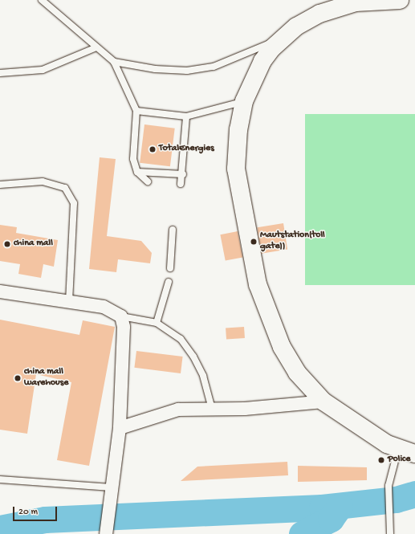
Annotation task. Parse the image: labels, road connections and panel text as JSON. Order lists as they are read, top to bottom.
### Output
{
  "places": [
    "TotalEnergies",
    "Mautstation(toll gate))",
    "china mall",
    "china mall warehouse",
    "Police"
  ],
  "scale_bar": "20 m"
}
